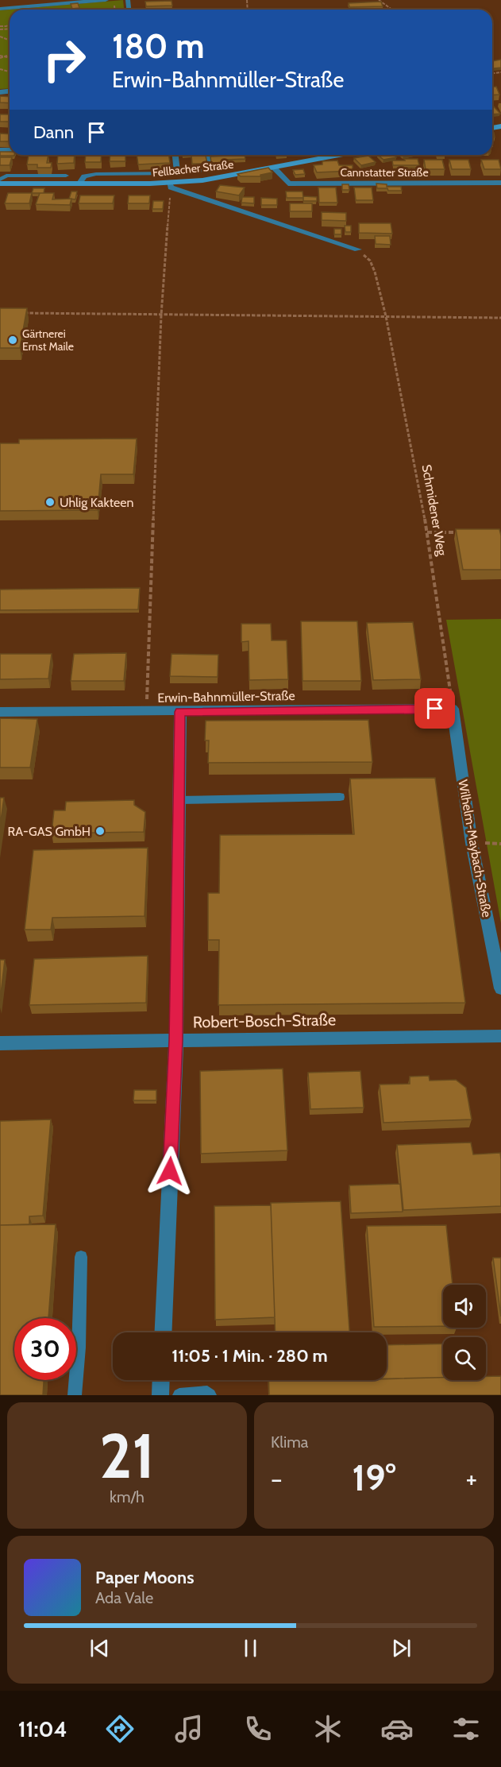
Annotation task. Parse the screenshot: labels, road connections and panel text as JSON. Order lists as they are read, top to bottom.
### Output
{
  "streets": {
    "main road": ["Fellbacher Straße"],
    "street": [
      "Cannstatter Straße",
      "Erwin-Bahnmüller-Straße",
      "Wilhelm-Maybach-Straße",
      "Robert-Bosch-Straße"
    ],
    "path": ["Schmidener Weg"]
  },
  "crossings": [
    ["Fellbacher Straße", "Cannstatter Straße"],
    ["Schmidener Weg", "Erwin-Bahnmüller-Straße"],
    ["Schmidener Weg", "Wilhelm-Maybach-Straße"],
    ["Erwin-Bahnmüller-Straße", "Wilhelm-Maybach-Straße"]
  ],
  "places": ["Gärtnerei Ernst Maile", "Uhlig Kakteen", "RA-GAS GmbH"],
  "page": {
    "turn": ["180 m", "Erwin-Bahnmüller-Straße"],
    "then": "Dann",
    "limit": "30",
    "trip": "11:05 · 1 Min. · 280 m",
    "tile": [
      ["21", "km/h"],
      "Klima"
    ],
    "heat": ["−", "19°", "+"],
    "song": ["Paper Moons", "Ada Vale"],
    "tabs": "11:04"
  }
}
